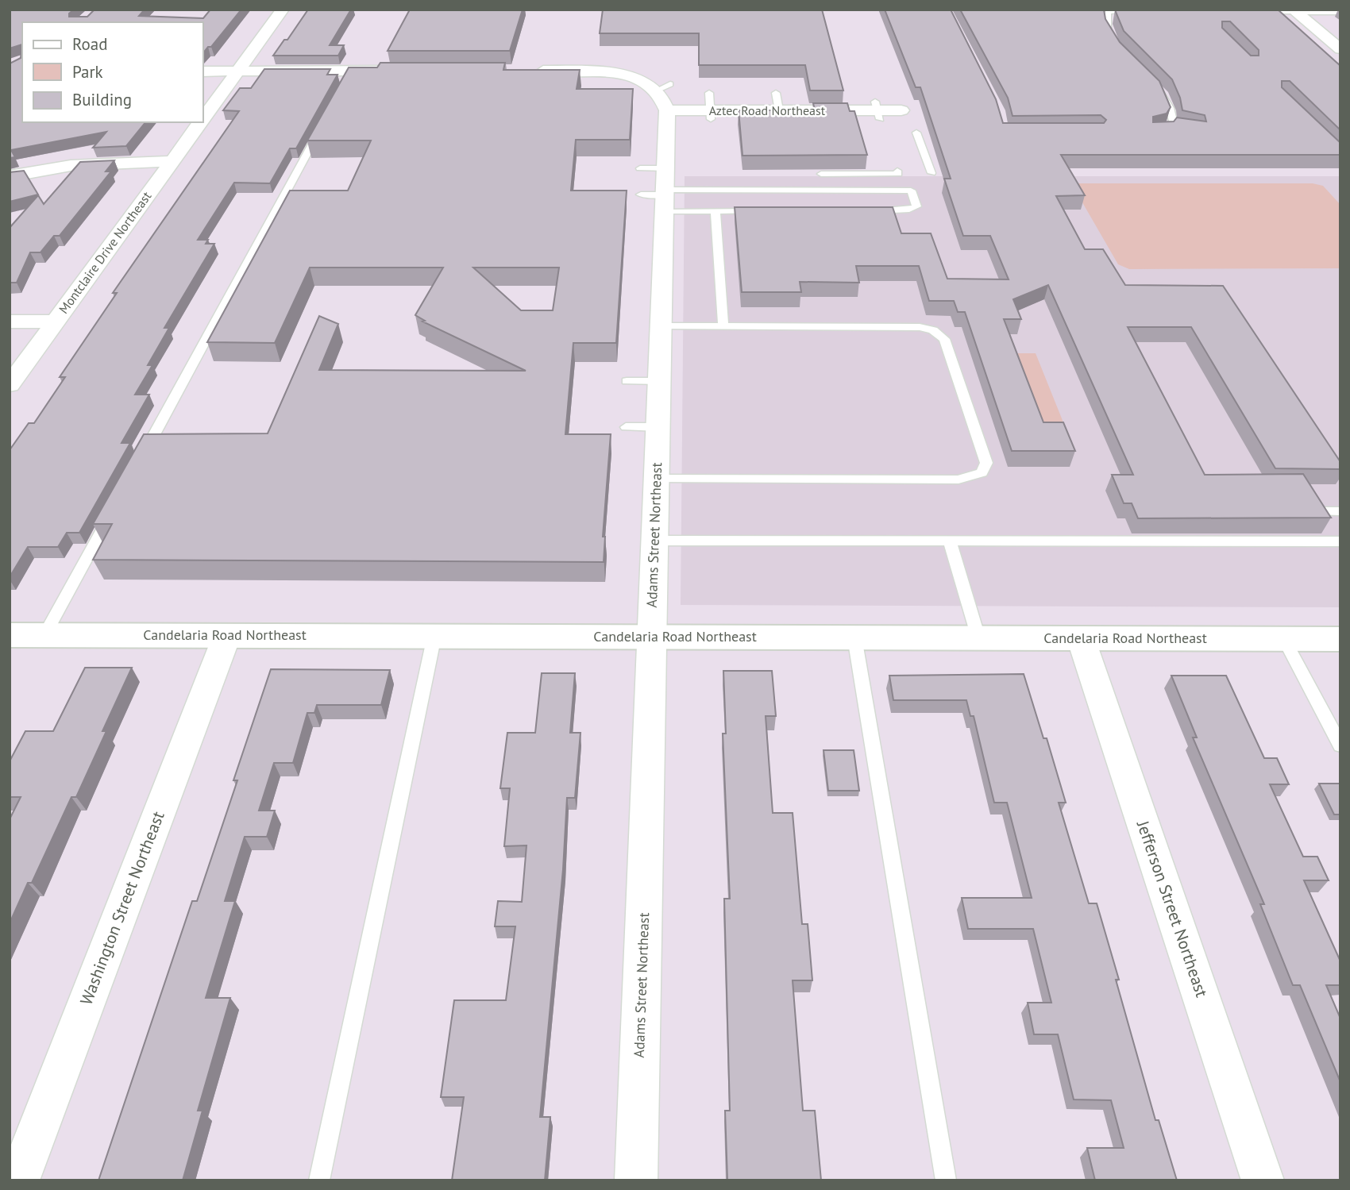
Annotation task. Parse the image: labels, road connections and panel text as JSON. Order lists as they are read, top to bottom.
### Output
{
  "streets": {
    "main road": ["Candelaria Road Northeast"],
    "street": [
      "Aztec Road Northeast",
      "Montclaire Drive Northeast",
      "Adams Street Northeast",
      "Washington Street Northeast",
      "Jefferson Street Northeast"
    ]
  },
  "crossings": [
    ["Aztec Road Northeast", "Adams Street Northeast"],
    ["Adams Street Northeast", "Candelaria Road Northeast"],
    ["Candelaria Road Northeast", "Washington Street Northeast"],
    ["Candelaria Road Northeast", "Jefferson Street Northeast"]
  ],
  "legend": ["Road", "Park", "Building"]
}
